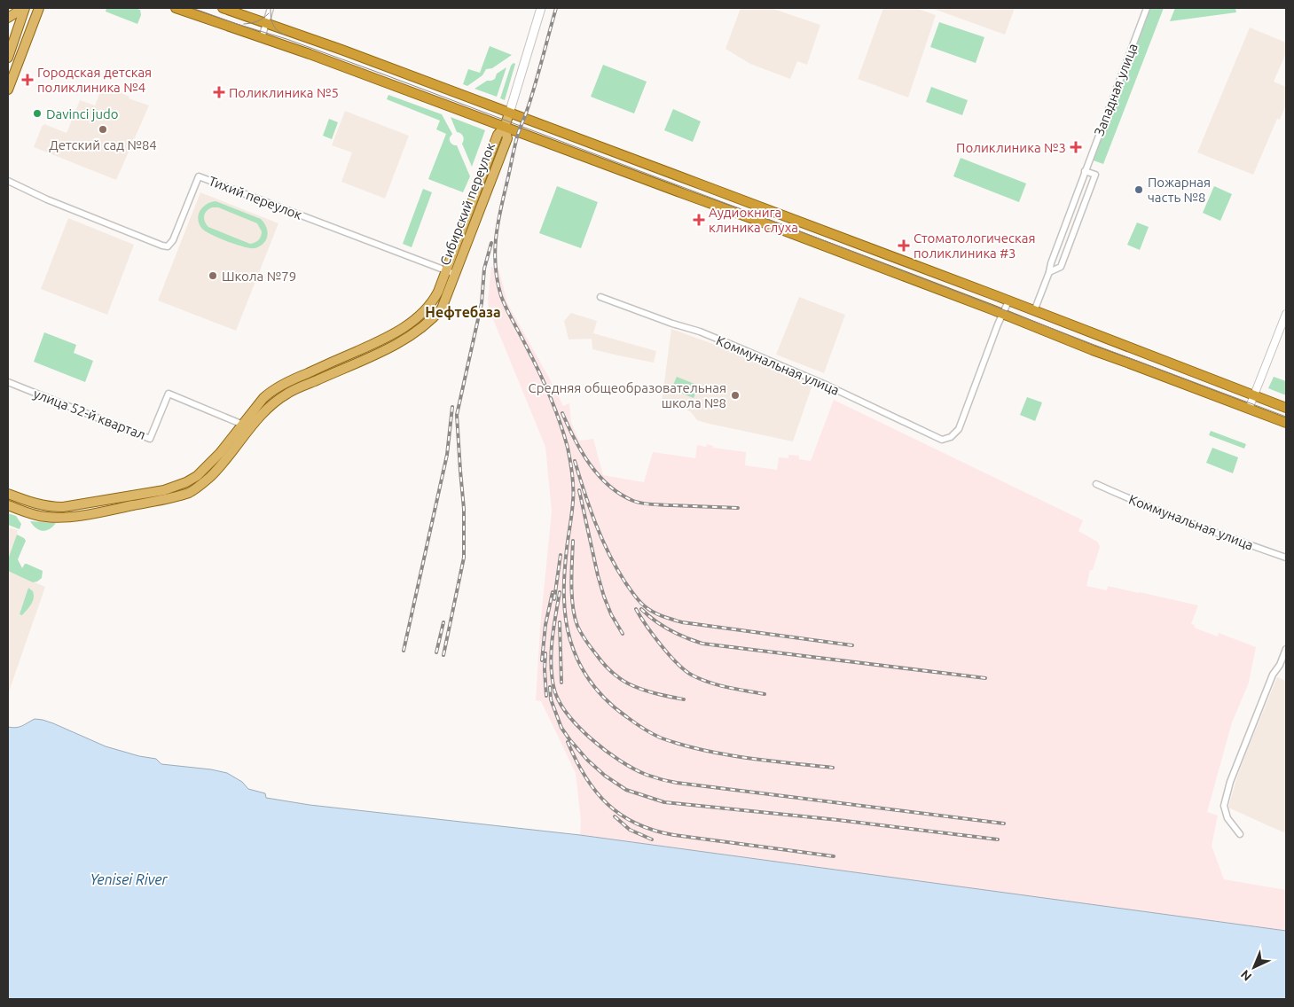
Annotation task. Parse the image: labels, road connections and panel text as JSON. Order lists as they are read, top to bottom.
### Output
{
  "streets": {
    "main road": ["Сибирский переулок"],
    "street": [
      "Западная улица",
      "Тихий переулок",
      "Коммунальная улица",
      "улица 52-й квартал"
    ]
  },
  "crossings": [
    ["Тихий переулок", "Сибирский переулок"],
    ["Сибирский переулок", "улица 52-й квартал"]
  ],
  "districts": ["Нефтебаза"],
  "water": ["Yenisei River"],
  "places": {
    "health": [
      "Городская детская поликлиника №4",
      "Поликлиника №5",
      "Поликлиника №3",
      "Аудиокнига клиника слуха",
      "Стоматологическая поликлиника #3"
    ],
    "other": [
      "Davinci judo",
      "Детский сад №84",
      "Пожарная часть №8",
      "Школа №79",
      "Средняя общеобразовательная школа №8"
    ]
  },
  "north": "bottom left"
}
